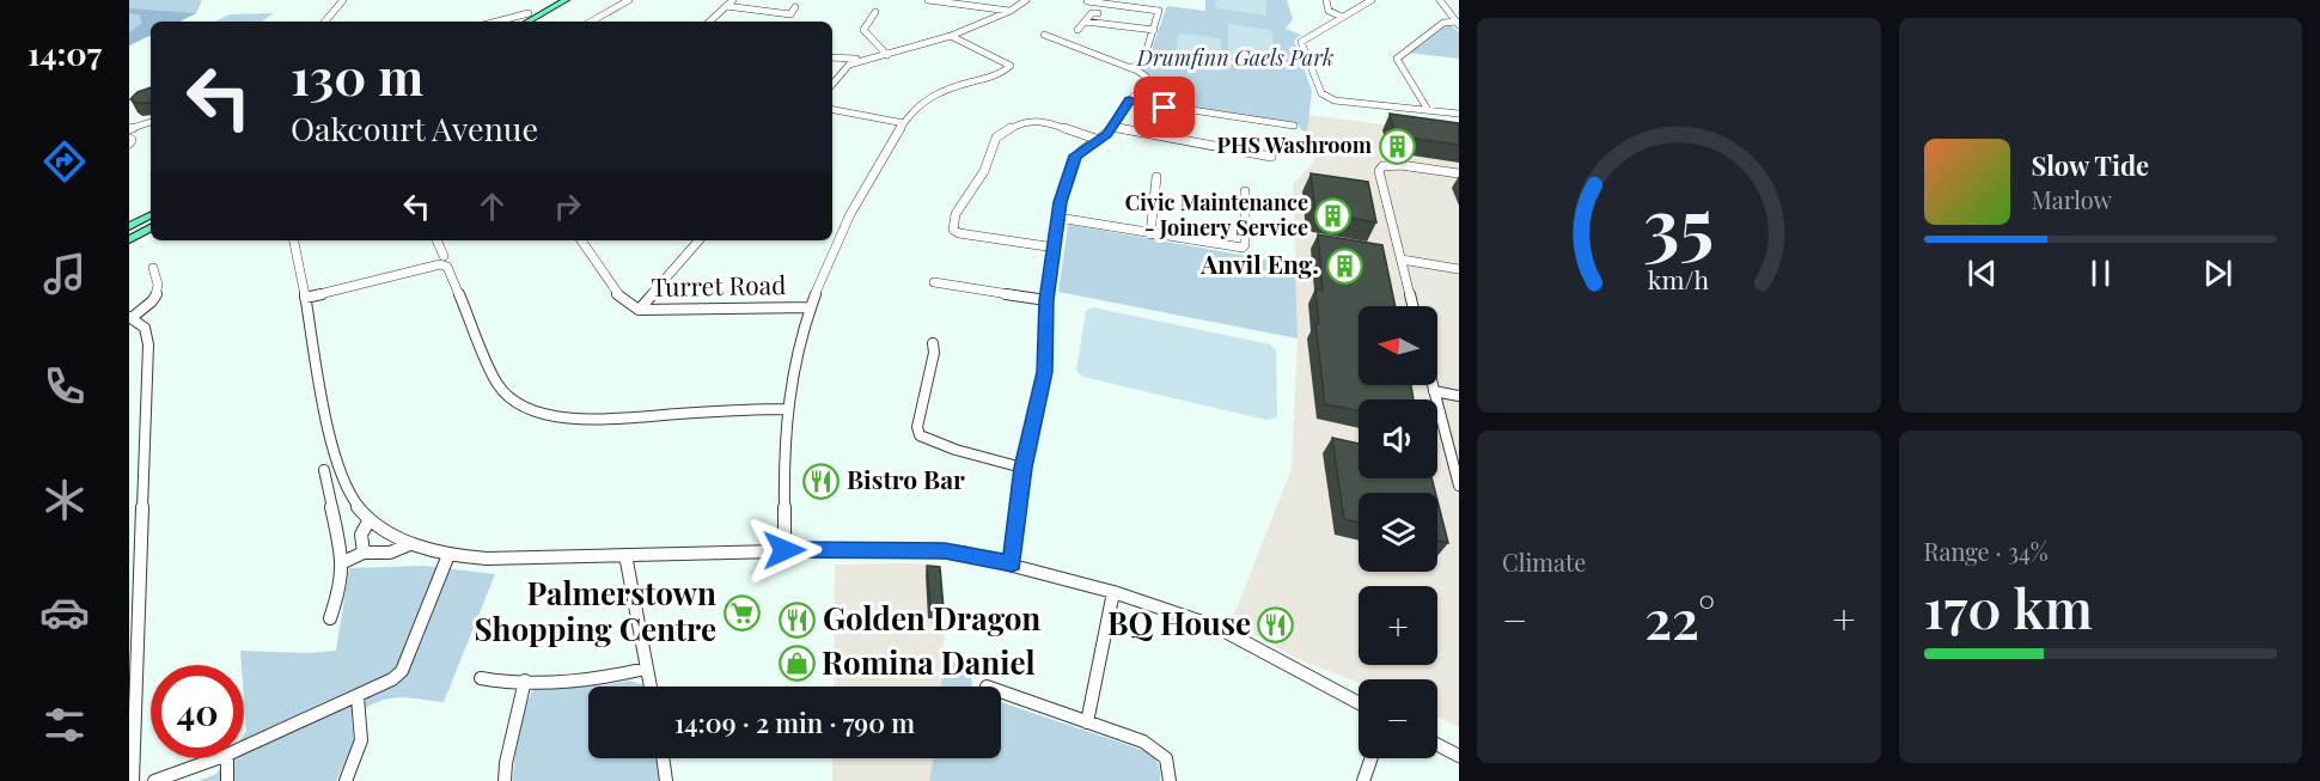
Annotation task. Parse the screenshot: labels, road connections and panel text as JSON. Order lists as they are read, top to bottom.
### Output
{
  "streets": {
    "street": ["Turret Road"]
  },
  "parks": ["Drumfinn Gaels Park"],
  "places": {
    "building": ["PHS Washroom", "Civic Maintenance - Joinery Service", "Anvil Eng."],
    "restaurant": ["Bistro Bar", "Golden Dragon", "BQ House"],
    "supermarket": ["Palmerstown Shopping Centre"],
    "shop": ["Romina Daniel"]
  },
  "north": "left",
  "page": {
    "tabs": "14:07",
    "turn": ["130 m", "Oakcourt Avenue"],
    "song": ["Slow Tide", "Marlow"],
    "map_buttons": ["+", "−"],
    "tile": [
      "Climate",
      ["Range · 34%", "170 km"]
    ],
    "heat": ["−", "22°", "+"],
    "limit": "40",
    "trip": "14:09 · 2 min · 790 m",
    "gauge": ["35", "km/h"]
  }
}
